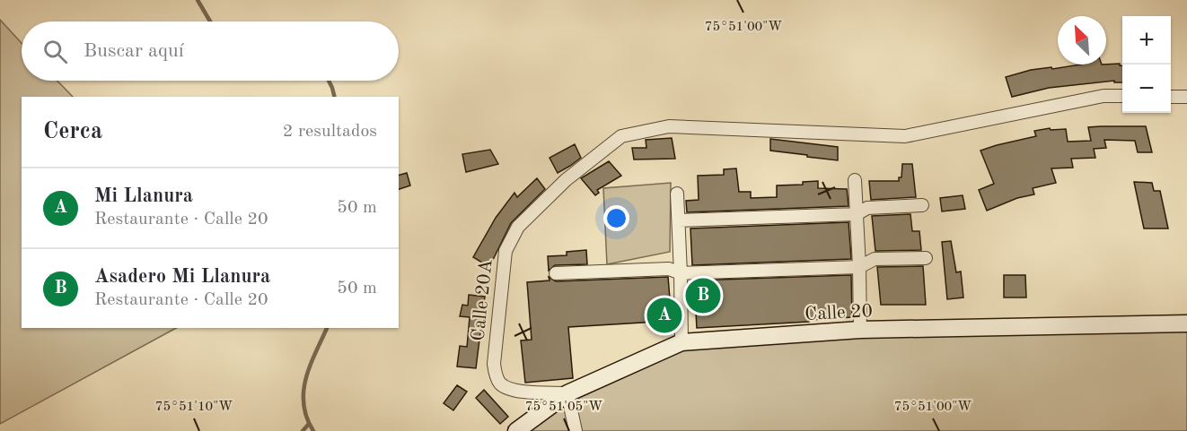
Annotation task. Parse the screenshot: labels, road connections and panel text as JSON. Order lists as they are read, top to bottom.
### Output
{
  "streets": {
    "main road": ["Calle 20"],
    "street": ["Calle 20A"]
  },
  "crossings": [
    ["Calle 20A", "Calle 20"]
  ],
  "north": "top left",
  "page": {
    "map_buttons": ["+", "−"],
    "search": "Buscar aquí",
    "heading": ["Cerca", "2 resultados"],
    "list": [
      {
        "mark": "A",
        "name": "Mi Llanura",
        "note": "Restaurante · Calle 20",
        "value": "50 m"
      },
      {
        "mark": "B",
        "name": "Asadero Mi Llanura",
        "note": "Restaurante · Calle 20",
        "value": "50 m"
      }
    ],
    "pins": ["B", "A"]
  },
  "coordinates": ["75°51'00\"W", "75°51'10\"W", "75°51'05\"W"]
}
